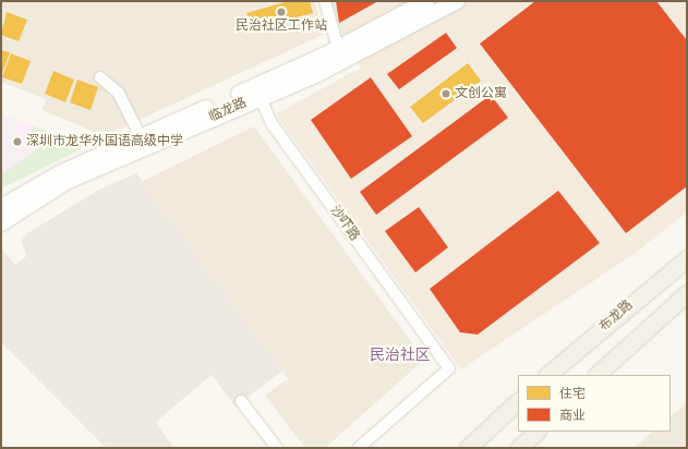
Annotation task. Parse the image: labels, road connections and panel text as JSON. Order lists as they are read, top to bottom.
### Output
{
  "streets": {
    "main road": ["临龙路", "布龙路"],
    "street": ["沙吓路"]
  },
  "crossings": [
    ["临龙路", "沙吓路"]
  ],
  "districts": ["民治社区"],
  "places": ["民治社区工作站", "文创公寓", "深圳市龙华外国语高级中学"],
  "legend": ["住宅", "商业"]
}
